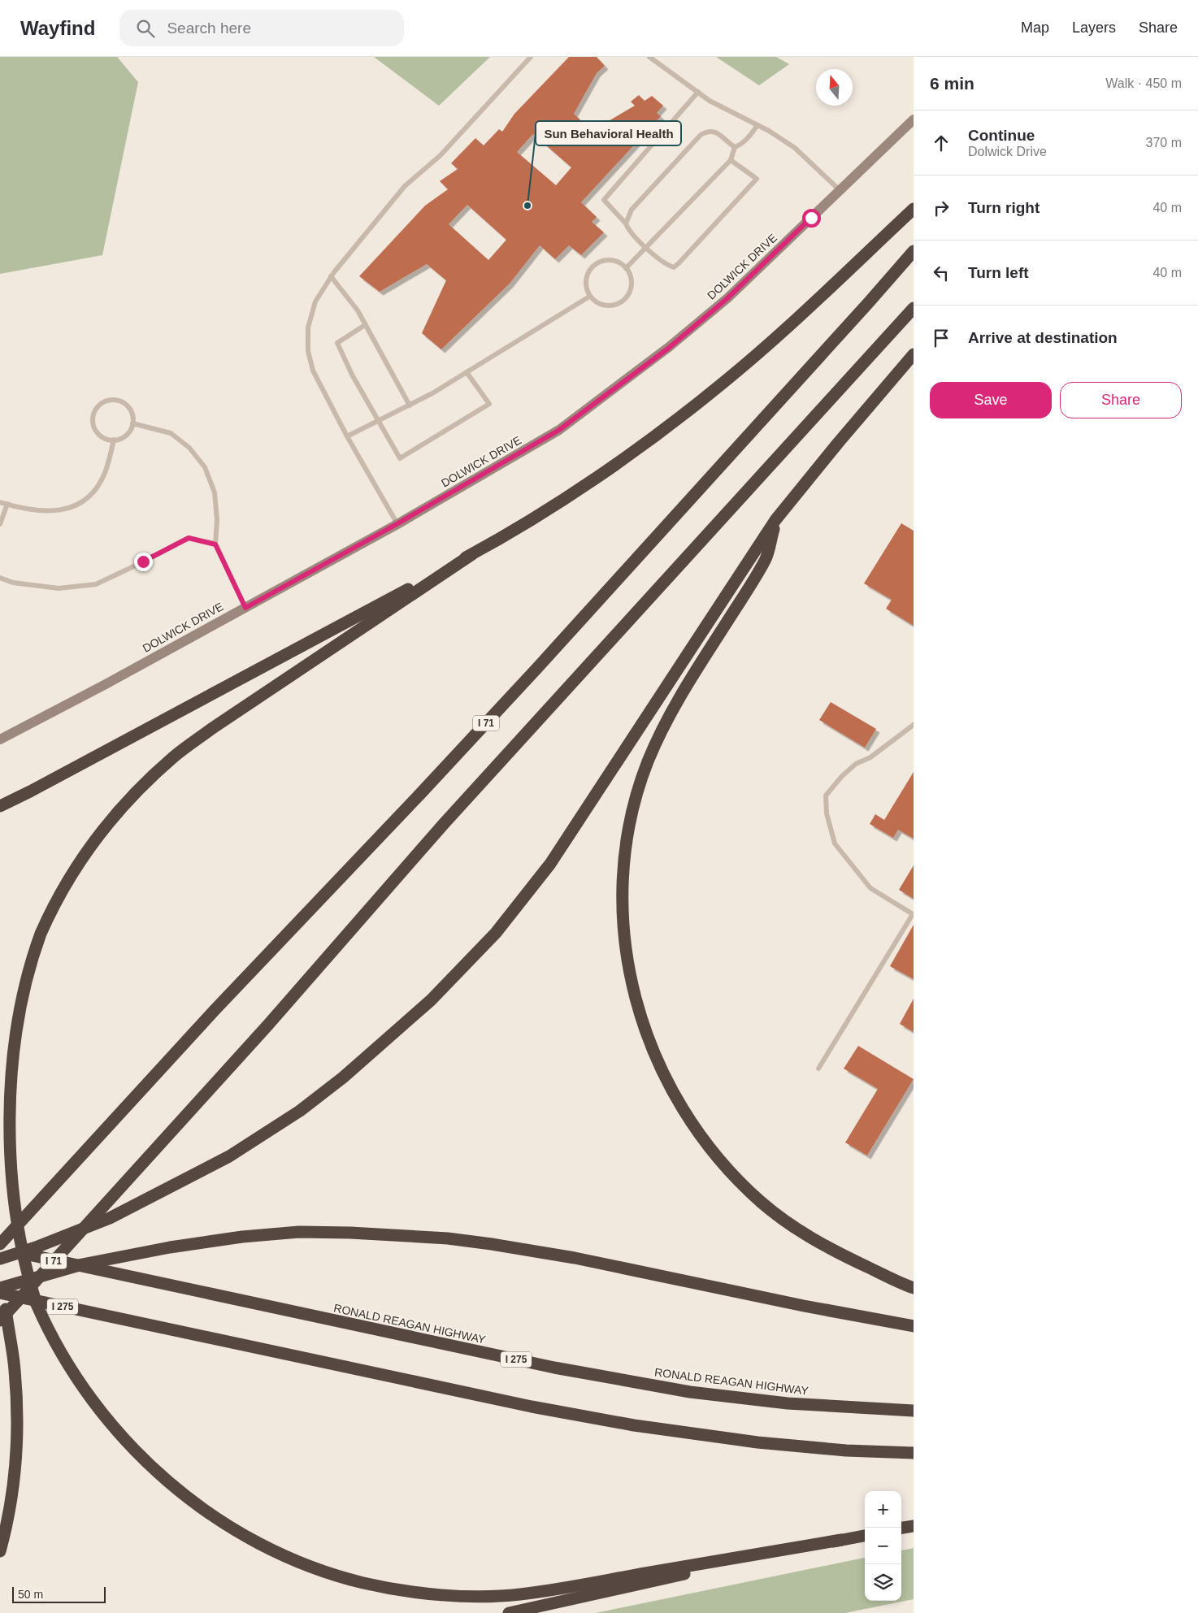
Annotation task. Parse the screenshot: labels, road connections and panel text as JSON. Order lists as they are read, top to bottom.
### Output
{
  "streets": {
    "highway": ["I 71", "I 275", "RONALD REAGAN HIGHWAY"],
    "main road": ["DOLWICK DRIVE"]
  },
  "places": ["Sun Behavioral Health"],
  "scale_bar": "50 m",
  "north": "top",
  "page": {
    "header": "Wayfind",
    "search": "Search here",
    "nav": ["Map", "Layers", "Share"],
    "heading": ["6 min", "Walk · 450 m"],
    "list": [
      ["Continue", "Dolwick Drive", "370 m"],
      ["Turn right", "40 m"],
      ["Turn left", "40 m"],
      "Arrive at destination"
    ],
    "buttons": ["Save", "Share"],
    "map_buttons": ["+", "−"],
    "scale": "50 m"
  }
}
